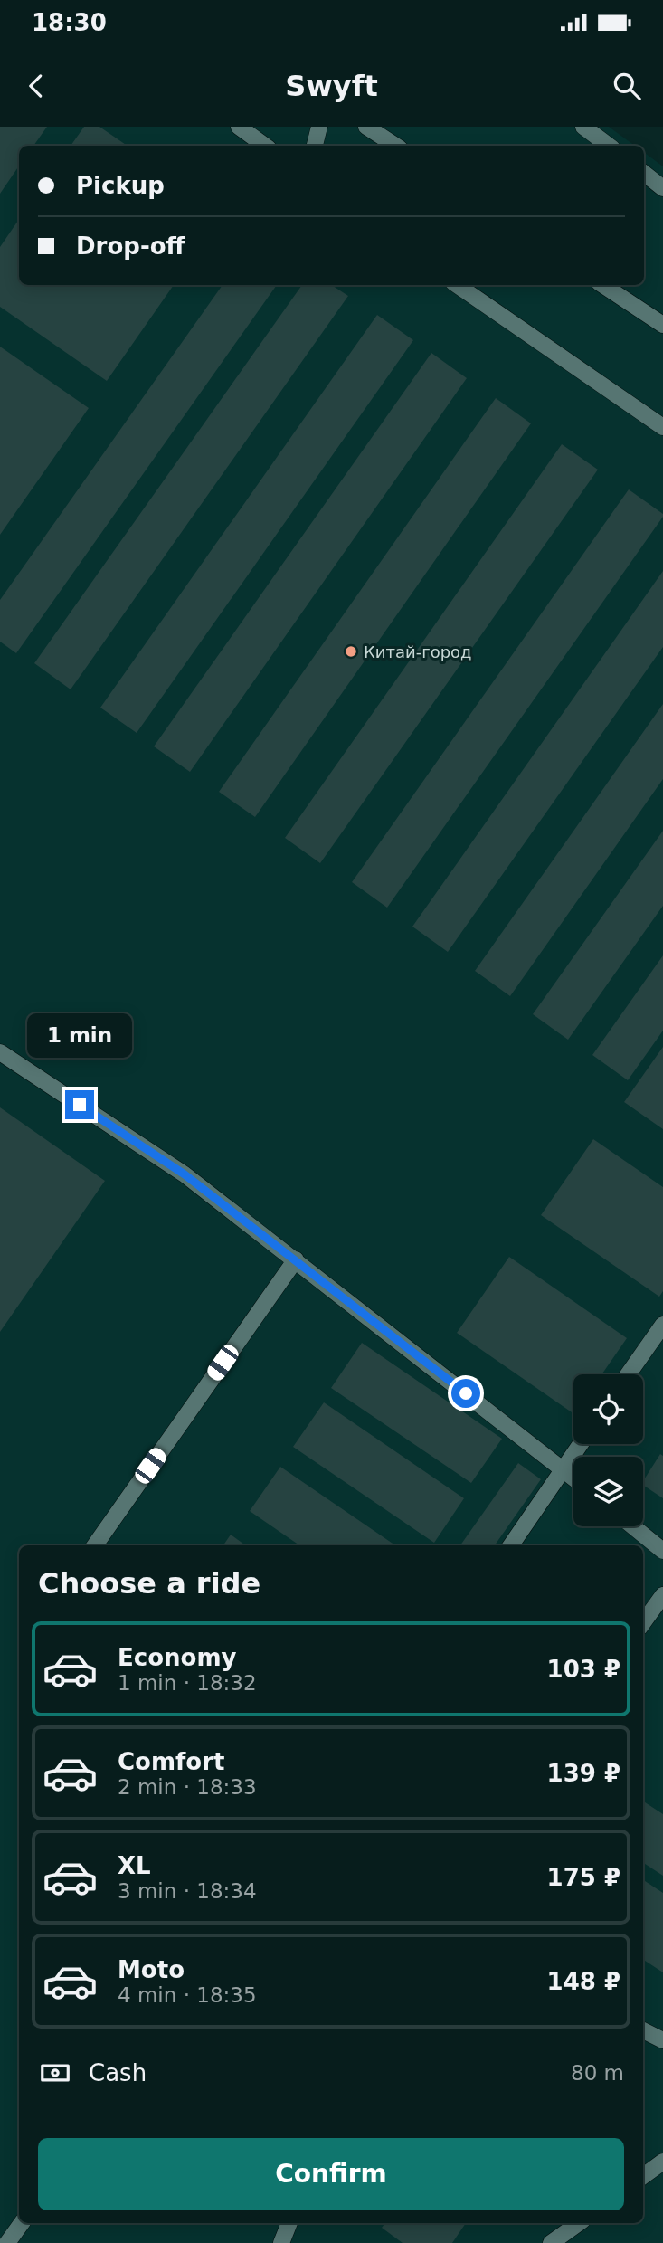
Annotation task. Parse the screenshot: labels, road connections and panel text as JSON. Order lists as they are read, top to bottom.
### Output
{
  "places": ["Китай-город"],
  "page": {
    "status": "18:30",
    "header": "Swyft",
    "banner": ["Pickup", "Drop-off"],
    "bubble": "1 min",
    "heading": "Choose a ride",
    "list": [
      {
        "name": "Economy",
        "note": "1 min · 18:32",
        "value": "103 ₽"
      },
      {
        "name": "Comfort",
        "note": "2 min · 18:33",
        "value": "139 ₽"
      },
      {
        "name": "XL",
        "note": "3 min · 18:34",
        "value": "175 ₽"
      },
      {
        "name": "Moto",
        "note": "4 min · 18:35",
        "value": "148 ₽"
      }
    ],
    "pay": ["Cash", "80 m"],
    "buttons": "Confirm"
  }
}
